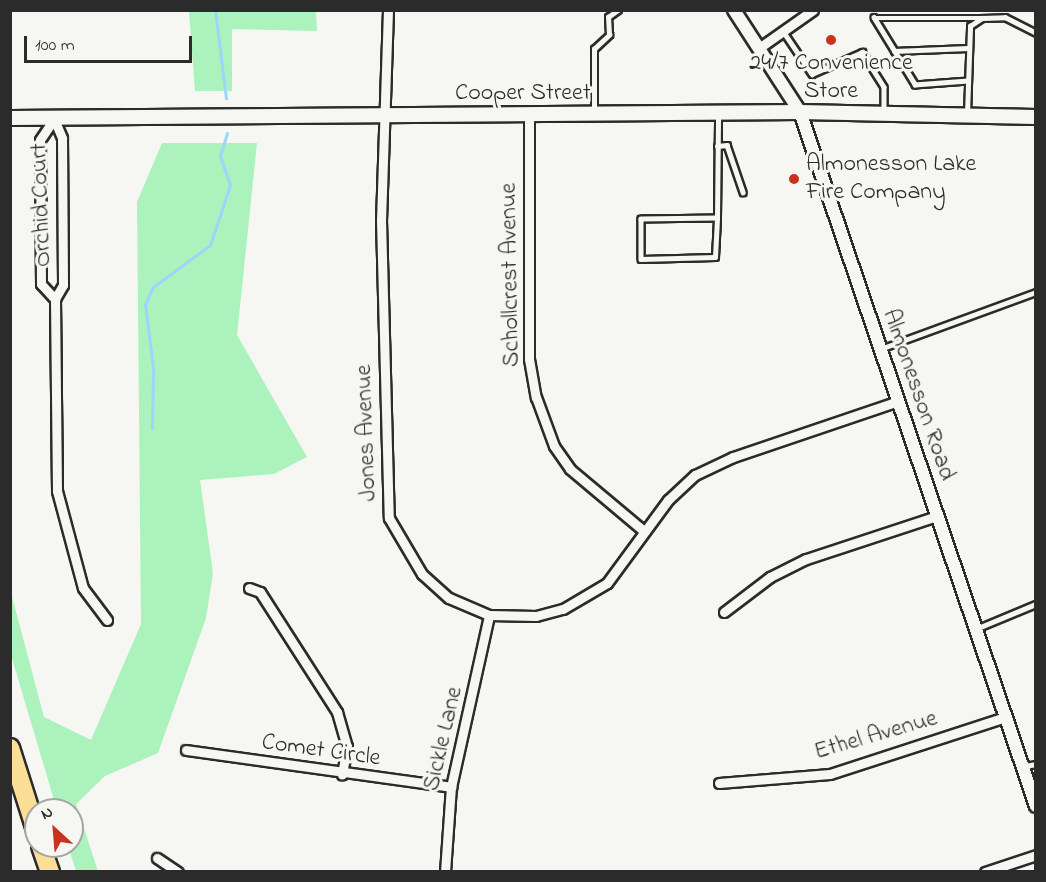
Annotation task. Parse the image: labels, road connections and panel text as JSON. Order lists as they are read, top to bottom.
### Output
{
  "streets": {
    "main road": ["Cooper Street"],
    "street": [
      "Orchid Court",
      "Schollcrest Avenue",
      "Almonesson Road",
      "Jones Avenue",
      "Ethel Avenue",
      "Sickle Lane",
      "Comet Circle"
    ]
  },
  "crossings": [
    ["Cooper Street", "Orchid Court"],
    ["Cooper Street", "Schollcrest Avenue"],
    ["Cooper Street", "Almonesson Road"],
    ["Cooper Street", "Jones Avenue"],
    ["Schollcrest Avenue", "Jones Avenue"],
    ["Almonesson Road", "Jones Avenue"],
    ["Almonesson Road", "Ethel Avenue"],
    ["Jones Avenue", "Sickle Lane"],
    ["Sickle Lane", "Comet Circle"]
  ],
  "places": ["24/7 Convenience Store", "Almonesson Lake Fire Company"],
  "scale_bar": "100 m",
  "north": "top left"
}
